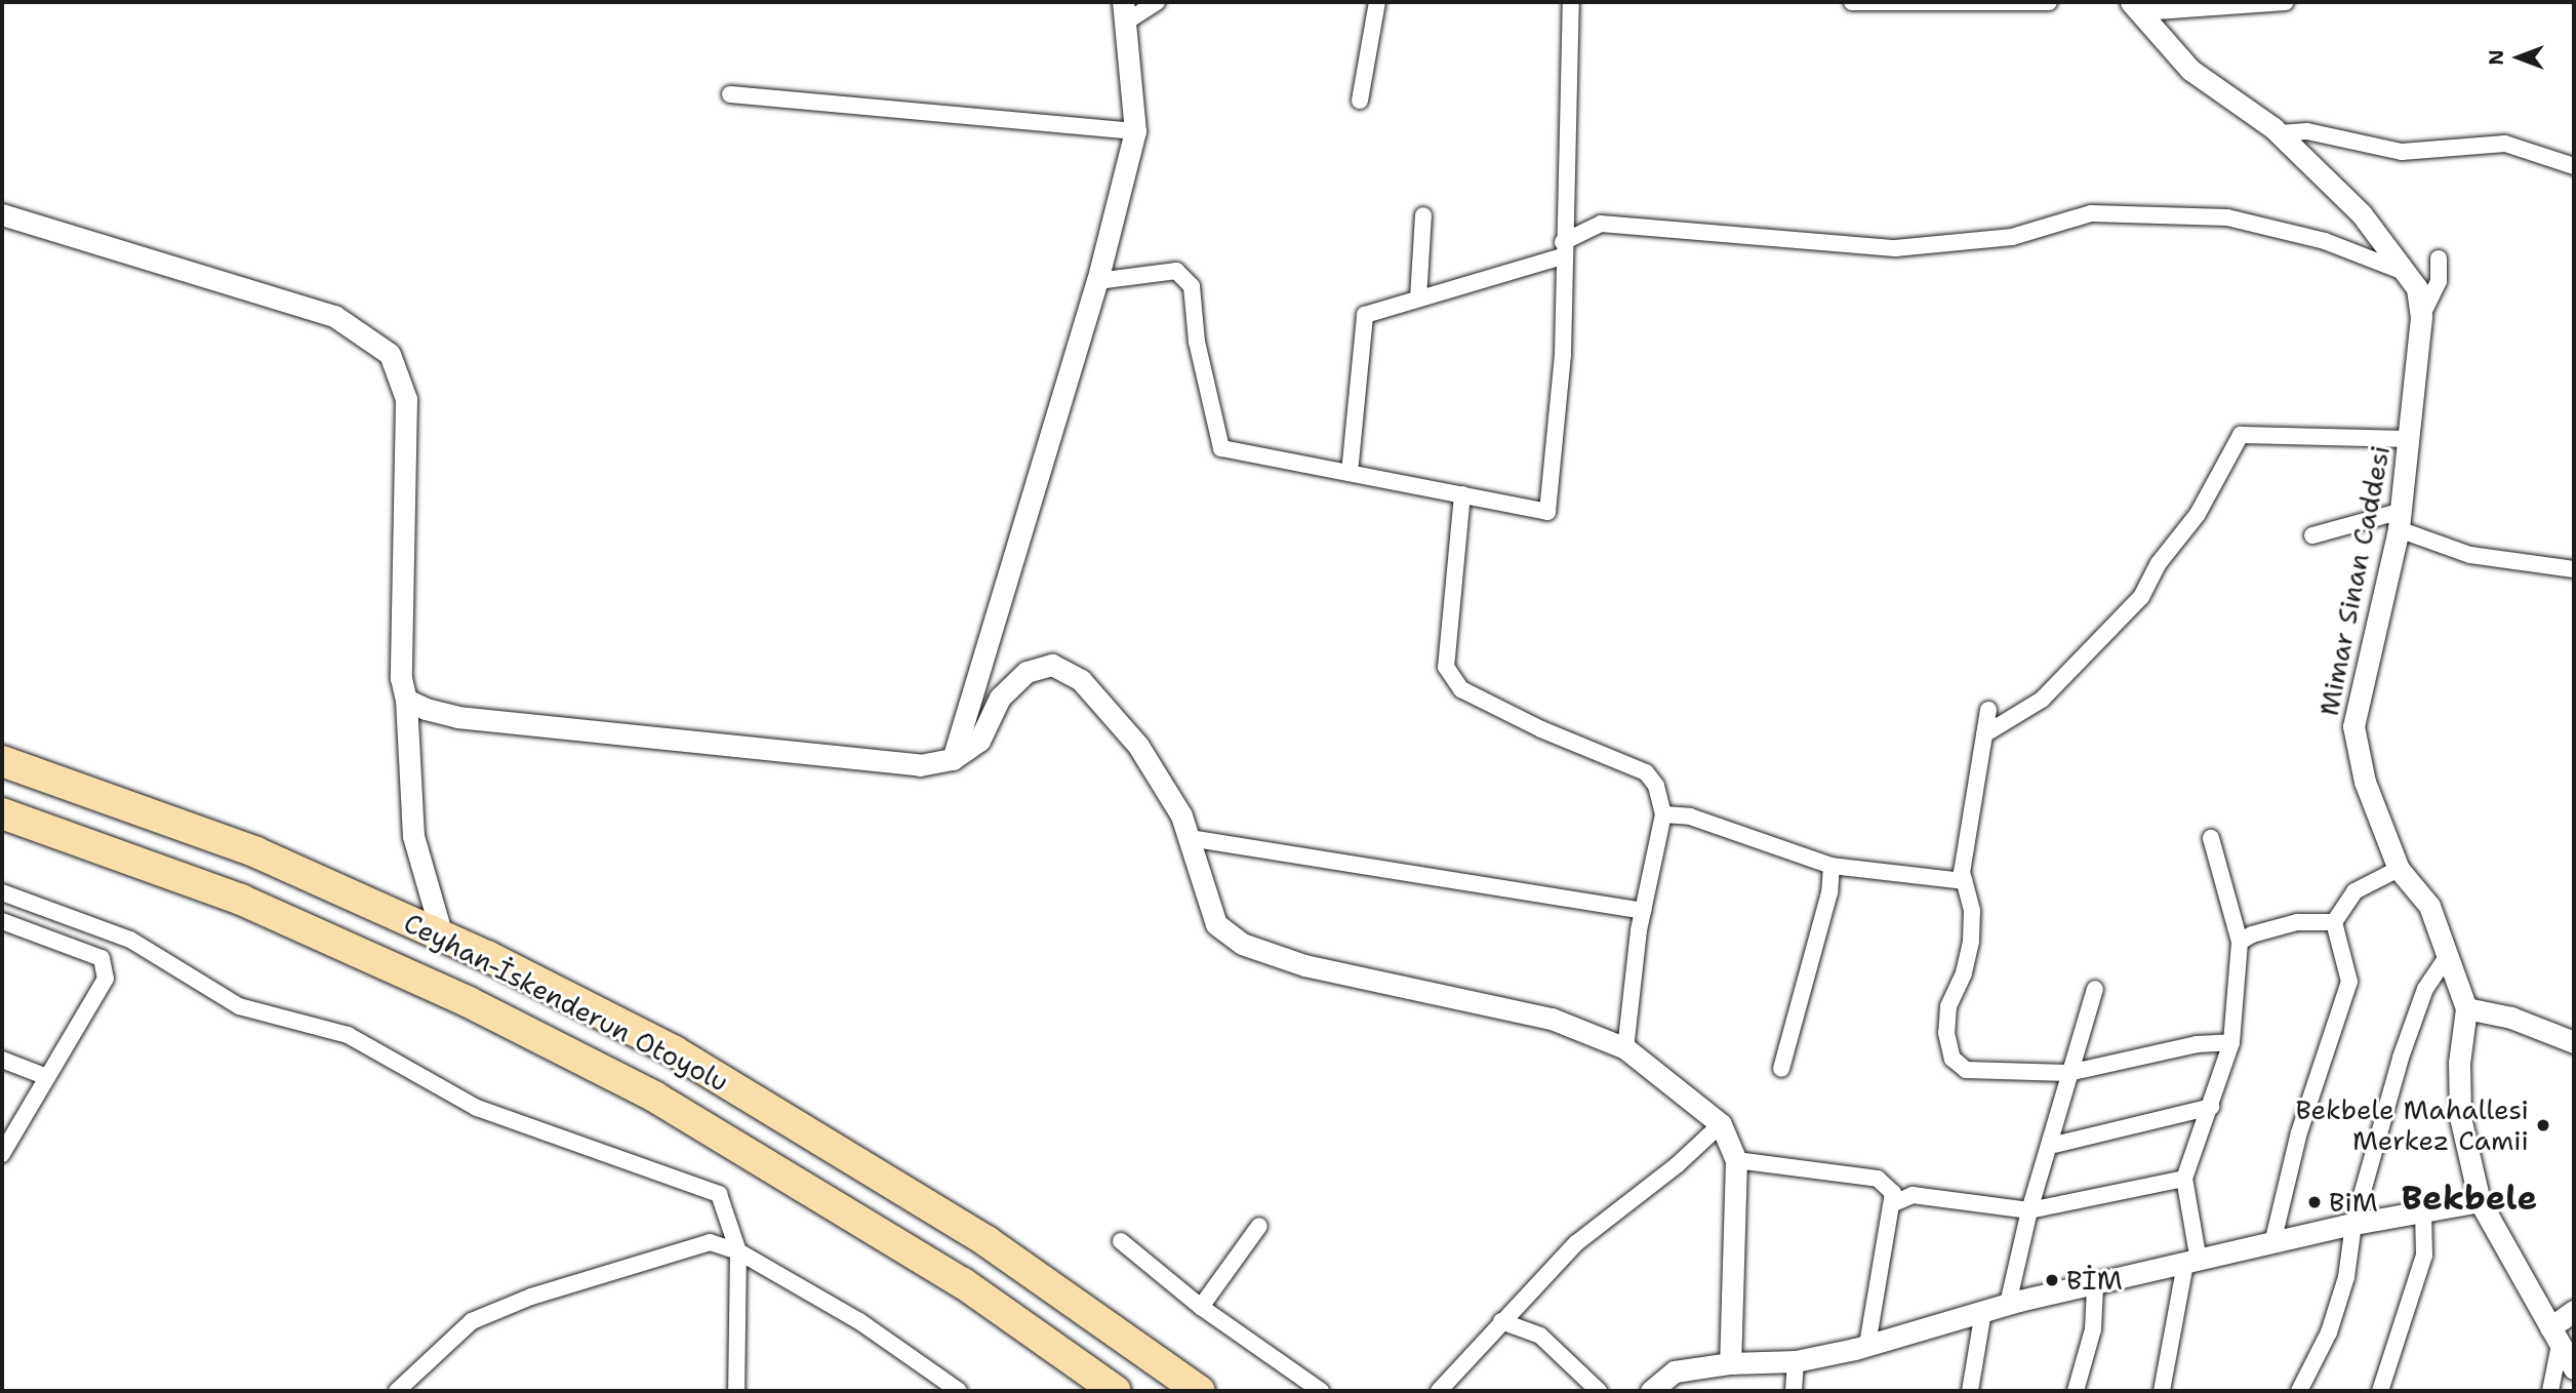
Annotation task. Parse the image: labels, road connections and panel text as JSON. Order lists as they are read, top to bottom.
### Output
{
  "streets": {
    "highway": ["Ceyhan-İskenderun Otoyolu"],
    "street": ["Mimar Sinan Caddesi"]
  },
  "districts": ["Bekbele"],
  "places": ["Bekbele Mahallesi Merkez Camii", "BiM", "BİM"],
  "north": "left"
}
